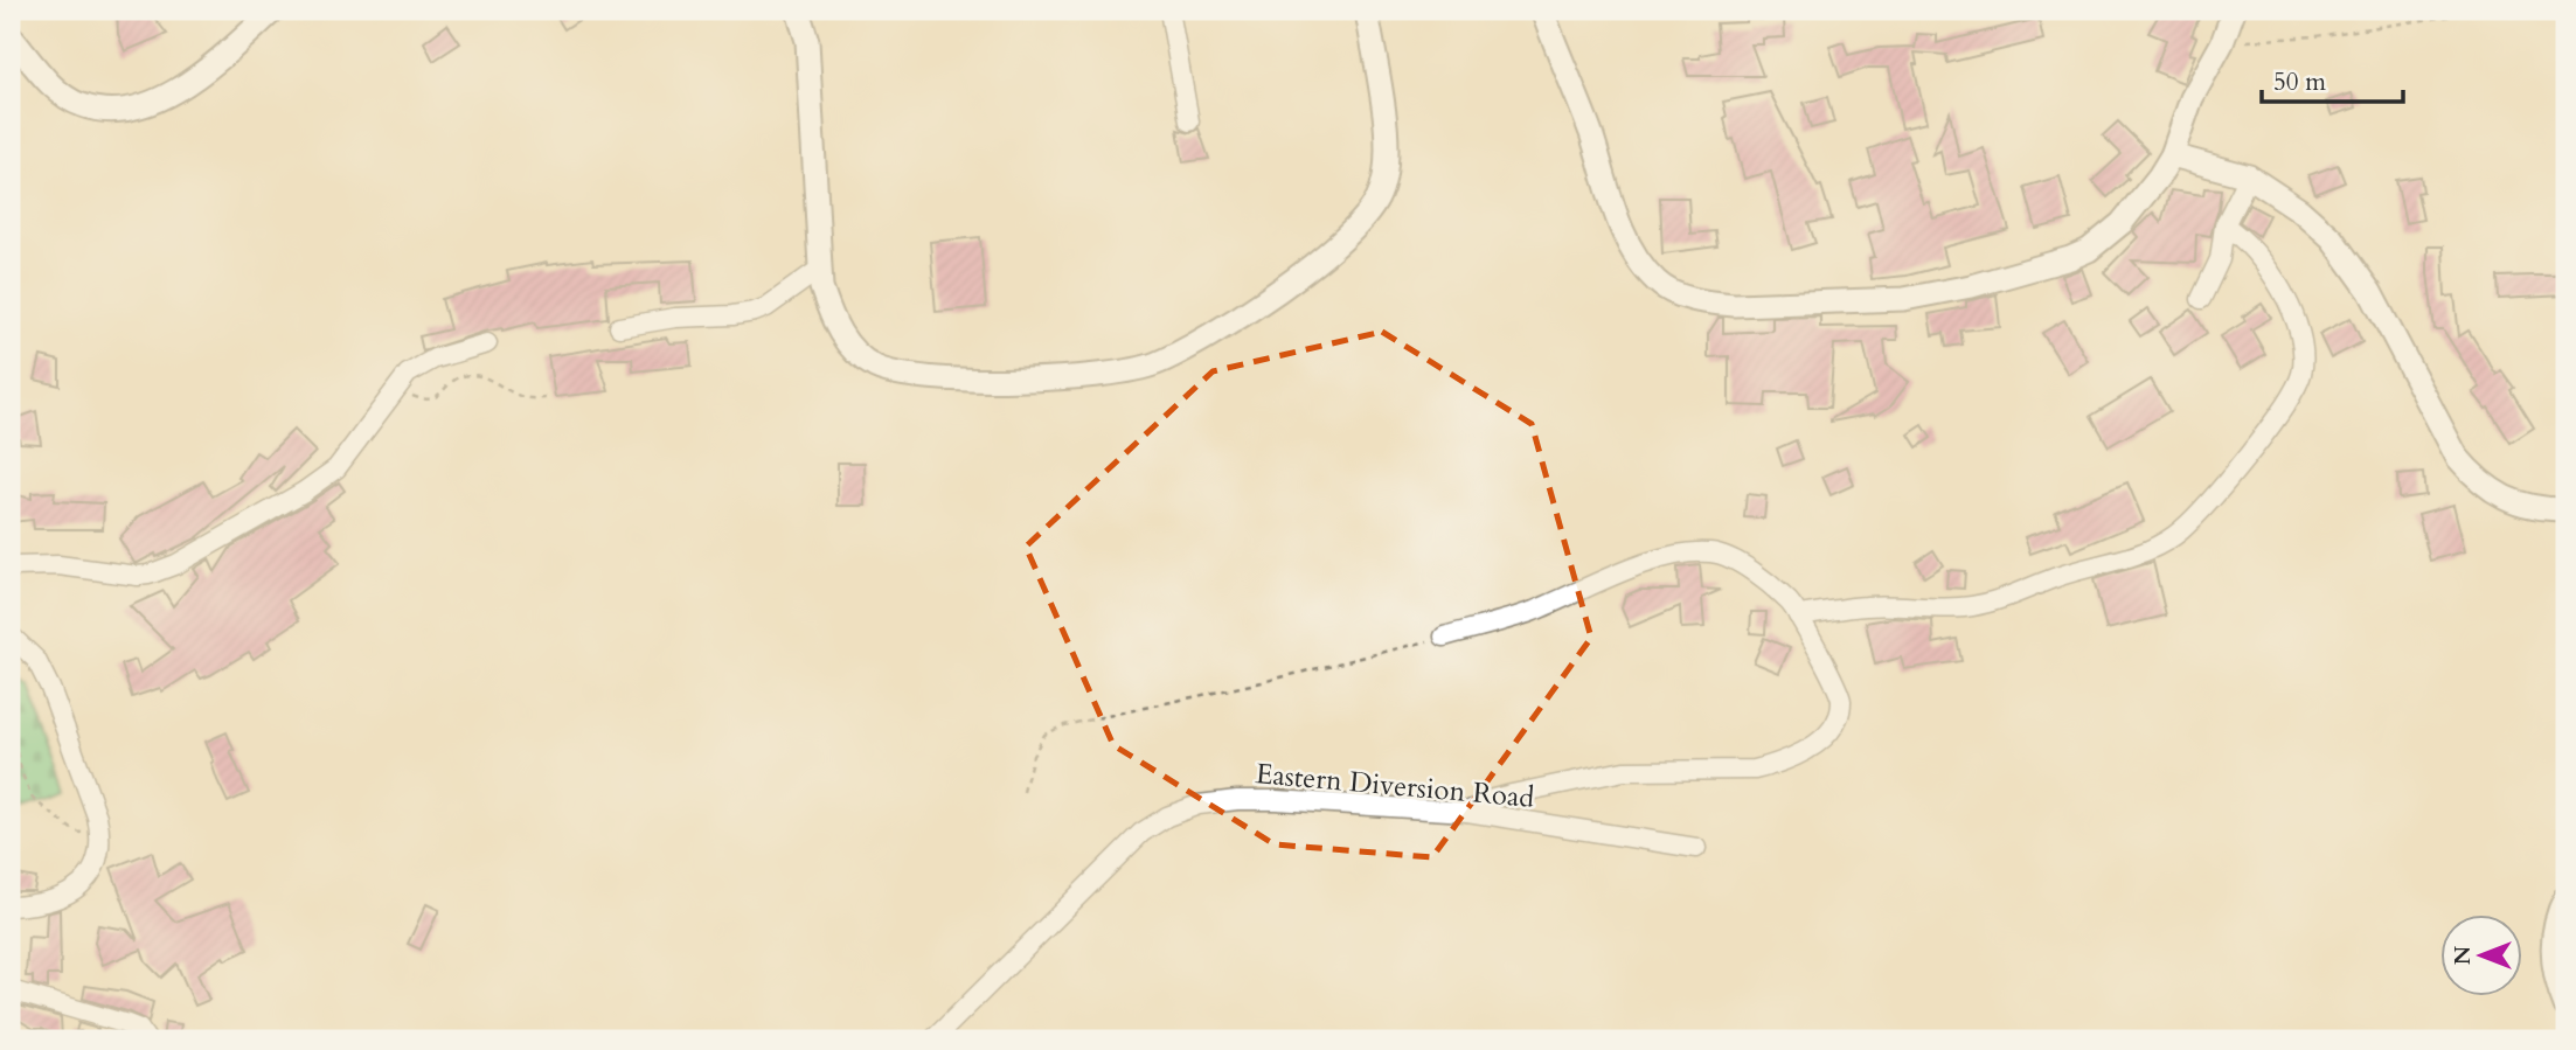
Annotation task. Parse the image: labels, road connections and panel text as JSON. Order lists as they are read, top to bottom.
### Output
{
  "streets": {
    "street": ["Eastern Diversion Road"]
  },
  "scale_bar": "50 m",
  "north": "left"
}
